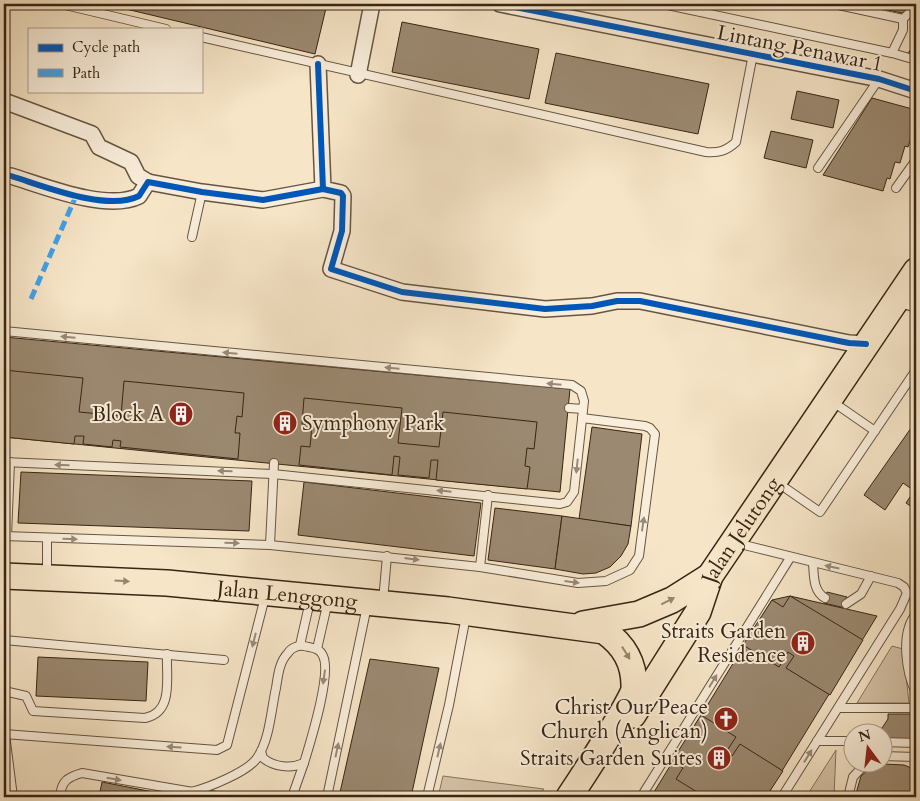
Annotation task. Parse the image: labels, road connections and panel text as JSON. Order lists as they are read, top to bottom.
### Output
{
  "streets": {
    "main road": ["Jalan Jelutong", "Jalan Lenggong"],
    "street": ["Lintang Penawar 1"]
  },
  "crossings": [
    ["Jalan Jelutong", "Jalan Lenggong"]
  ],
  "places": {
    "building": [
      "Block A",
      "Symphony Park",
      "Straits Garden Residence",
      "Straits Garden Suites"
    ],
    "church": ["Christ Our Peace Church (Anglican)"]
  },
  "legend": ["Cycle path", "Path"],
  "north": "top"
}
